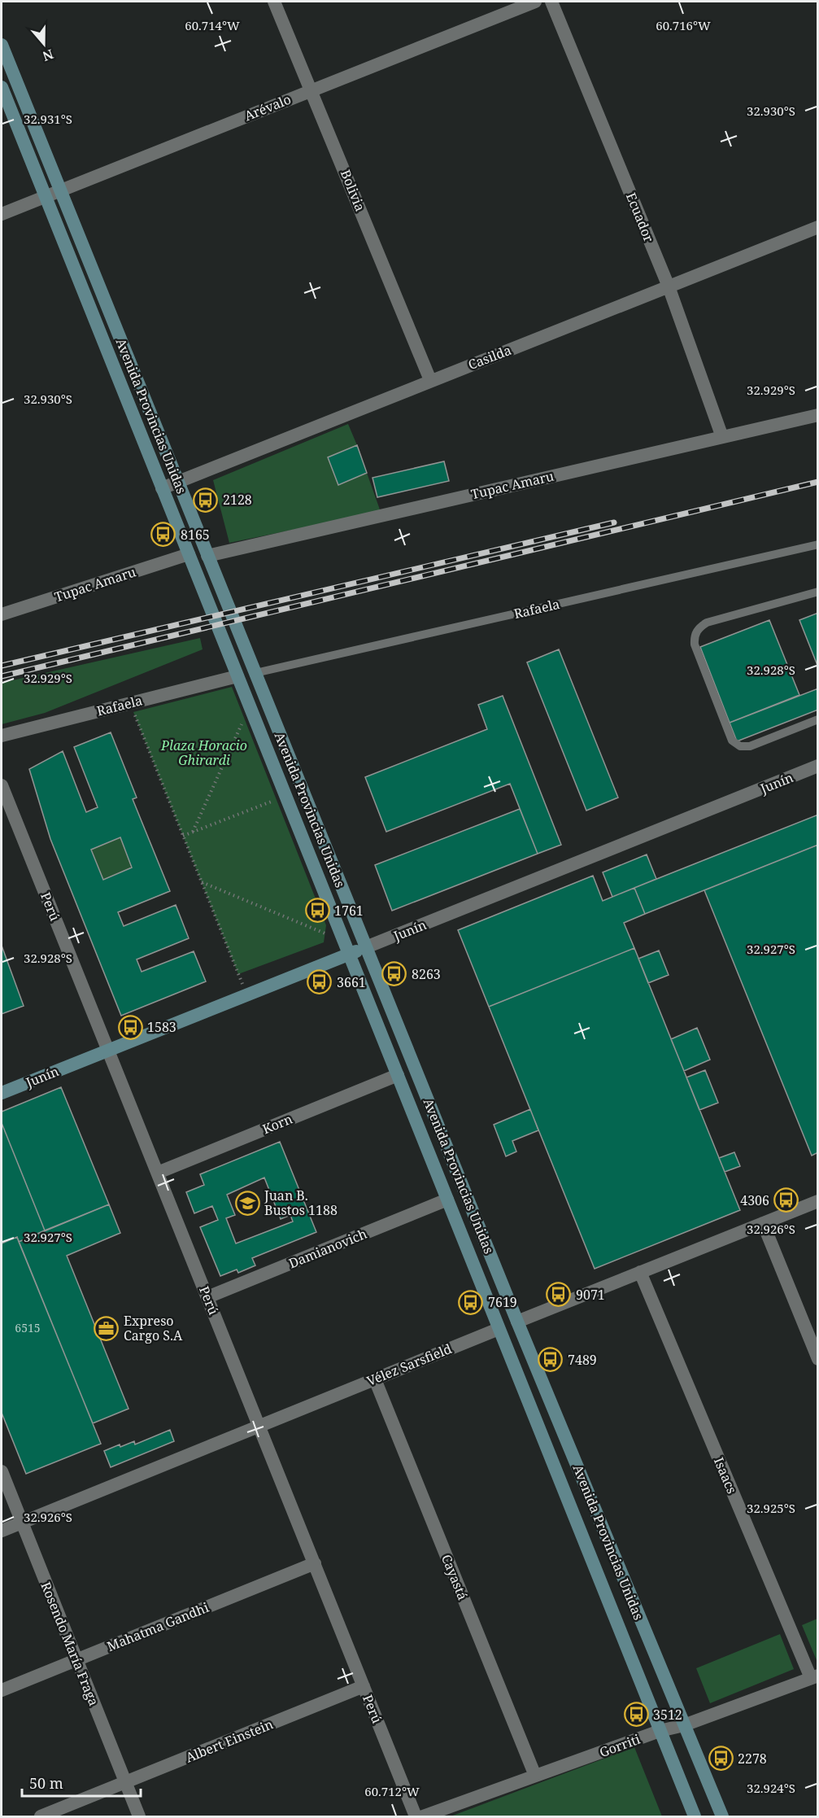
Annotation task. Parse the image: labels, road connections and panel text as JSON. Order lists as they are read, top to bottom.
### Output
{
  "streets": {
    "main road": ["Avenida Provincias Unidas", "Junín", "Vélez Sarsfield"],
    "street": [
      "Arévalo",
      "Bolivia",
      "Ecuador",
      "Casilda",
      "Tupac Amaru",
      "Rafaela",
      "Perú",
      "Korn",
      "Damianovich",
      "Isaacs",
      "Cayastá",
      "Mahatma Gandhi",
      "Rosendo María Fraga",
      "Albert Einstein",
      "Gorriti"
    ]
  },
  "crossings": [
    ["Arévalo", "Bolivia"],
    ["Arévalo", "Avenida Provincias Unidas"],
    ["Bolivia", "Casilda"],
    ["Ecuador", "Casilda"],
    ["Ecuador", "Tupac Amaru"],
    ["Casilda", "Avenida Provincias Unidas"],
    ["Avenida Provincias Unidas", "Tupac Amaru"],
    ["Avenida Provincias Unidas", "Rafaela"],
    ["Avenida Provincias Unidas", "Junín"],
    ["Avenida Provincias Unidas", "Korn"],
    ["Avenida Provincias Unidas", "Damianovich"],
    ["Avenida Provincias Unidas", "Vélez Sarsfield"],
    ["Avenida Provincias Unidas", "Gorriti"],
    ["Junín", "Perú"],
    ["Perú", "Korn"],
    ["Perú", "Damianovich"],
    ["Perú", "Vélez Sarsfield"],
    ["Perú", "Mahatma Gandhi"],
    ["Perú", "Albert Einstein"],
    ["Vélez Sarsfield", "Isaacs"],
    ["Vélez Sarsfield", "Cayastá"],
    ["Vélez Sarsfield", "Rosendo María Fraga"],
    ["Isaacs", "Gorriti"],
    ["Cayastá", "Gorriti"],
    ["Mahatma Gandhi", "Rosendo María Fraga"],
    ["Rosendo María Fraga", "Albert Einstein"]
  ],
  "parks": ["Plaza Horacio Ghirardi"],
  "places": {
    "bus stop": [
      "2128",
      "8165",
      "1761",
      "8263",
      "3661",
      "1583",
      "4306",
      "9071",
      "7619",
      "7489",
      "3512",
      "2278"
    ],
    "school or university": ["Juan B. Bustos 1188"],
    "office": ["Expreso Cargo S.A"]
  },
  "house_numbers": ["6515"],
  "scale_bar": "50 m",
  "north": "bottom",
  "coordinates": [
    "60.716°W",
    "60.714°W",
    "32.930°S",
    "32.931°S",
    "32.929°S",
    "32.928°S",
    "32.927°S",
    "32.926°S",
    "32.925°S",
    "32.924°S",
    "60.712°W"
  ]
}
